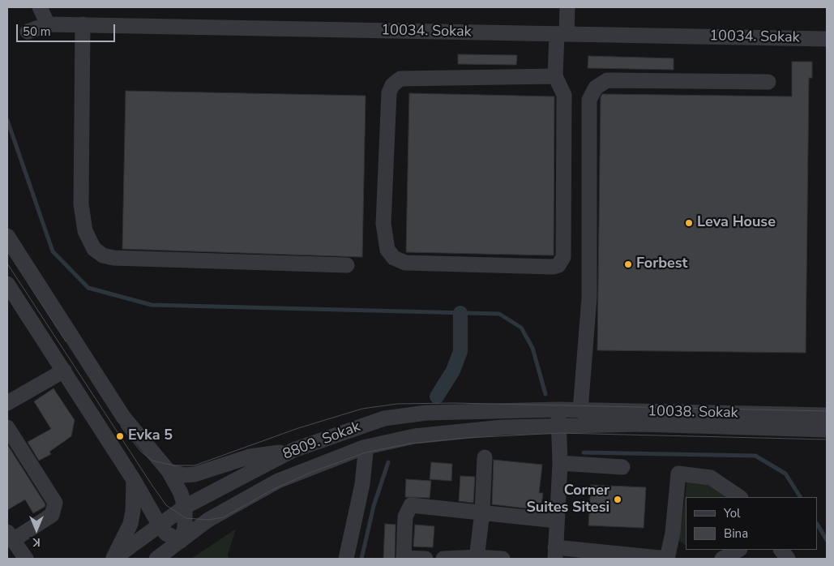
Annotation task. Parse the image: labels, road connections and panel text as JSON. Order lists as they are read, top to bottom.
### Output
{
  "streets": {
    "street": ["10034. Sokak", "10038. Sokak", "8809. Sokak"]
  },
  "crossings": [
    ["10038. Sokak", "8809. Sokak"]
  ],
  "places": [
    "Leva House",
    "Forbest",
    "Evka 5",
    "Corner Suites Sitesi"
  ],
  "legend": ["Yol", "Bina"],
  "scale_bar": "50 m",
  "north": "bottom"
}
